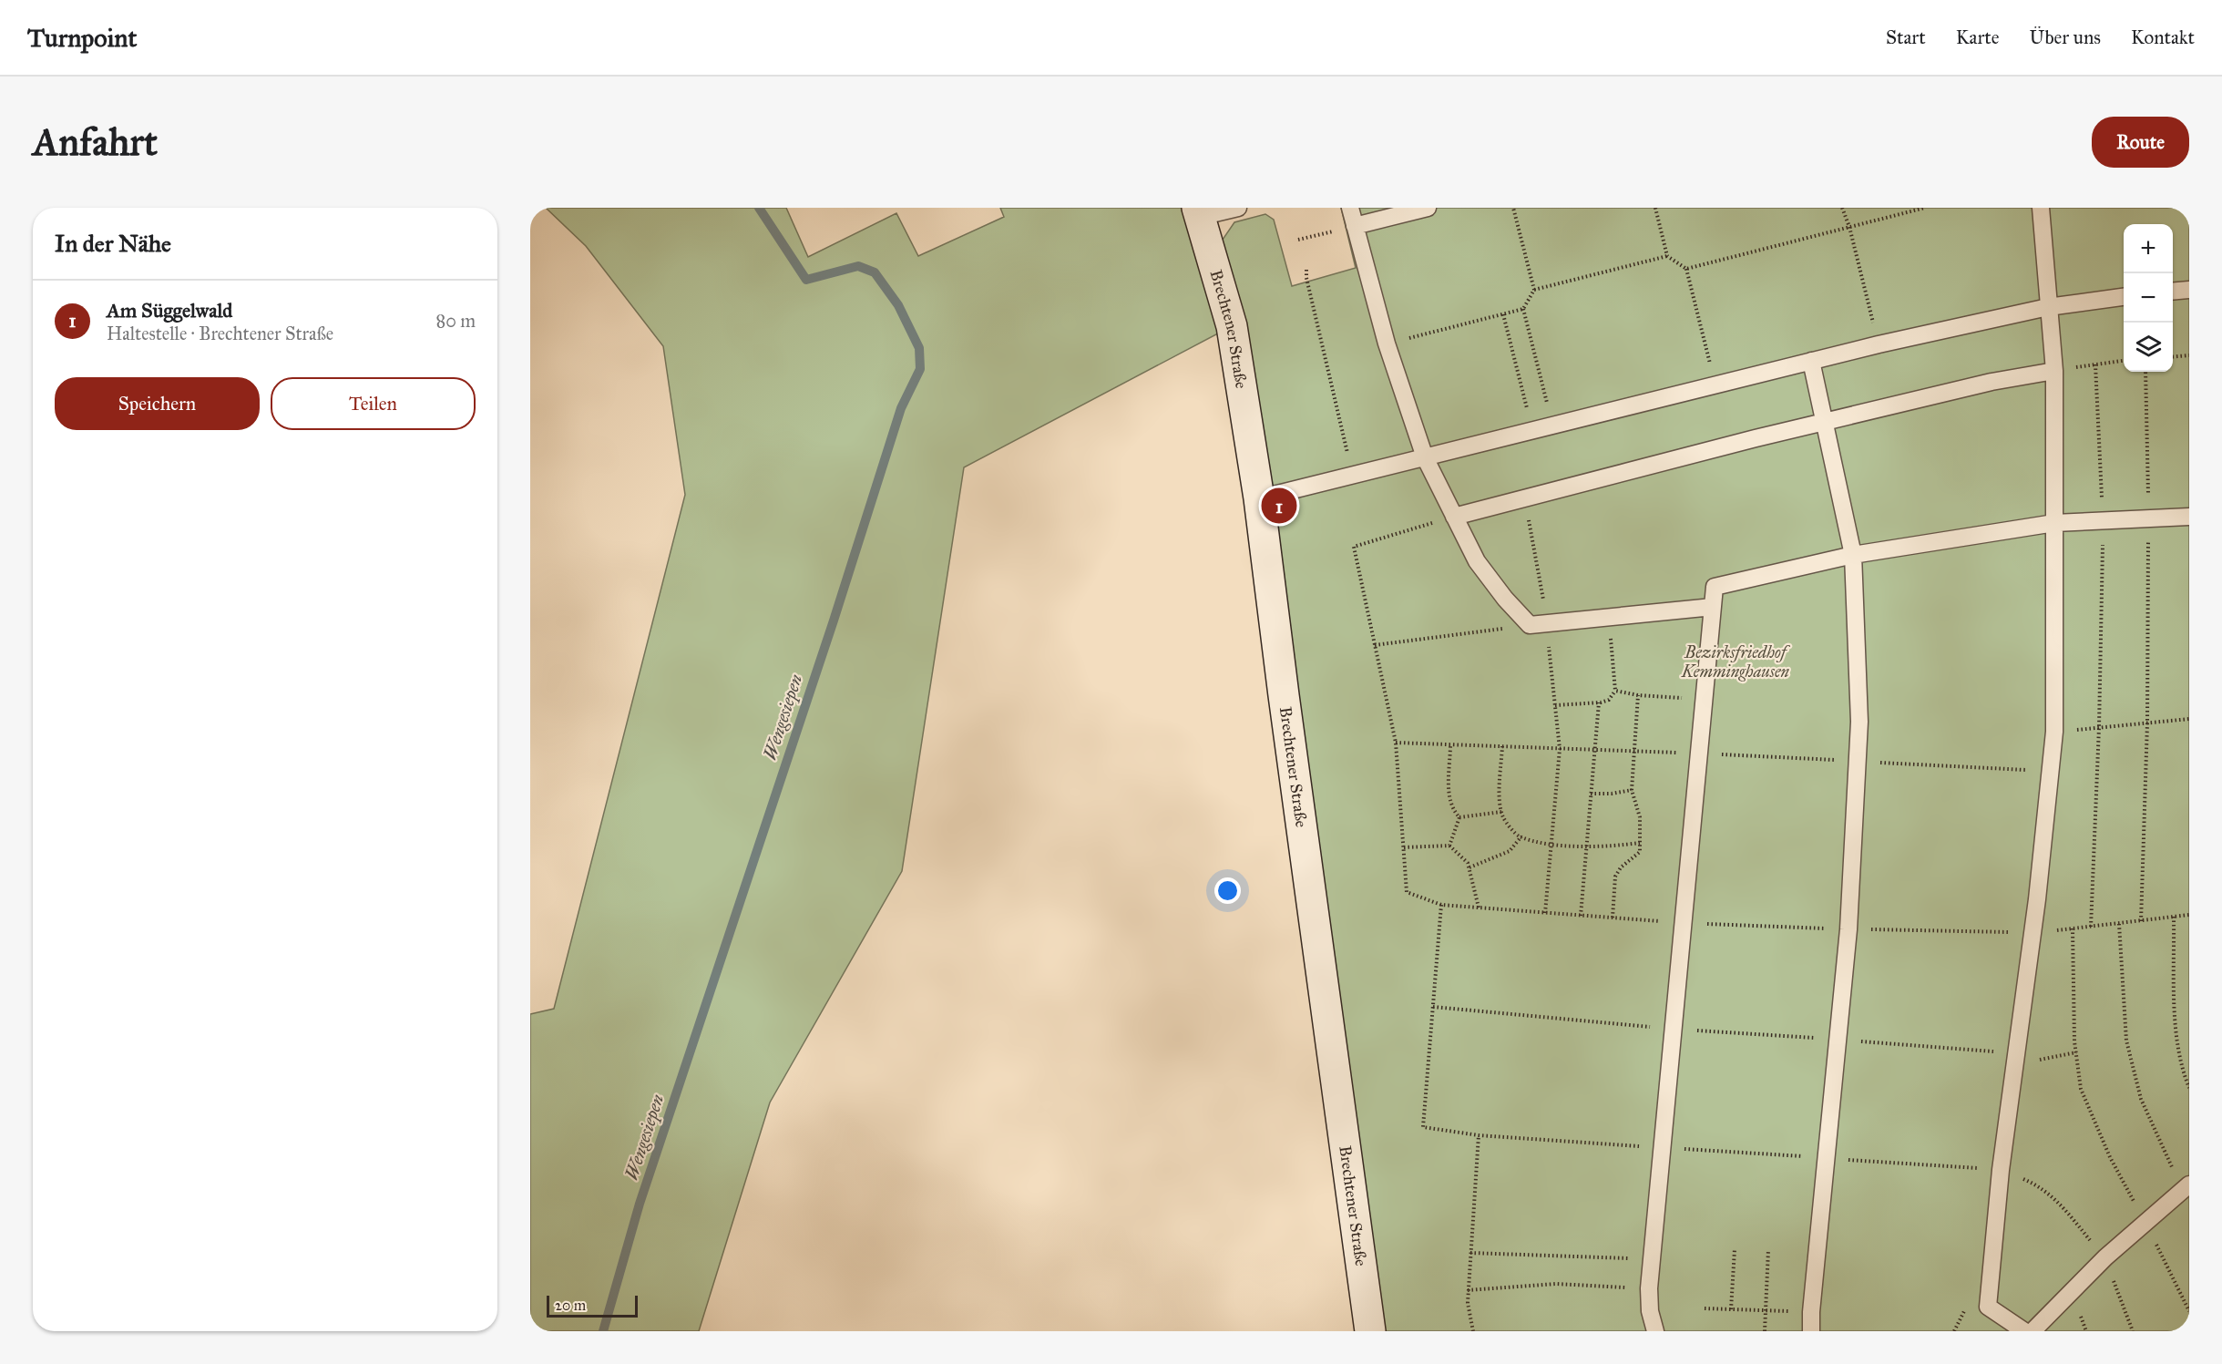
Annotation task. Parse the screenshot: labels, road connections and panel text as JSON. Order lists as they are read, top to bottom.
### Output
{
  "streets": {
    "street": ["Brechtener Straße"]
  },
  "water": ["Wengesiepen"],
  "parks": ["Bezirksfriedhof Kemminghausen"],
  "scale_bar": "20 m",
  "page": {
    "header": "Turnpoint",
    "nav": [
      "Start",
      "Karte",
      "Über uns",
      "Kontakt"
    ],
    "buttons": [
      "Route",
      ["Speichern", "Teilen"]
    ],
    "title": "Anfahrt",
    "heading": "In der Nähe",
    "map_buttons": ["+", "−"],
    "list": [
      {
        "mark": "1",
        "name": "Am Süggelwald",
        "note": "Haltestelle · Brechtener Straße",
        "value": "80 m"
      }
    ],
    "pins": "1",
    "scale": "20 m"
  }
}
